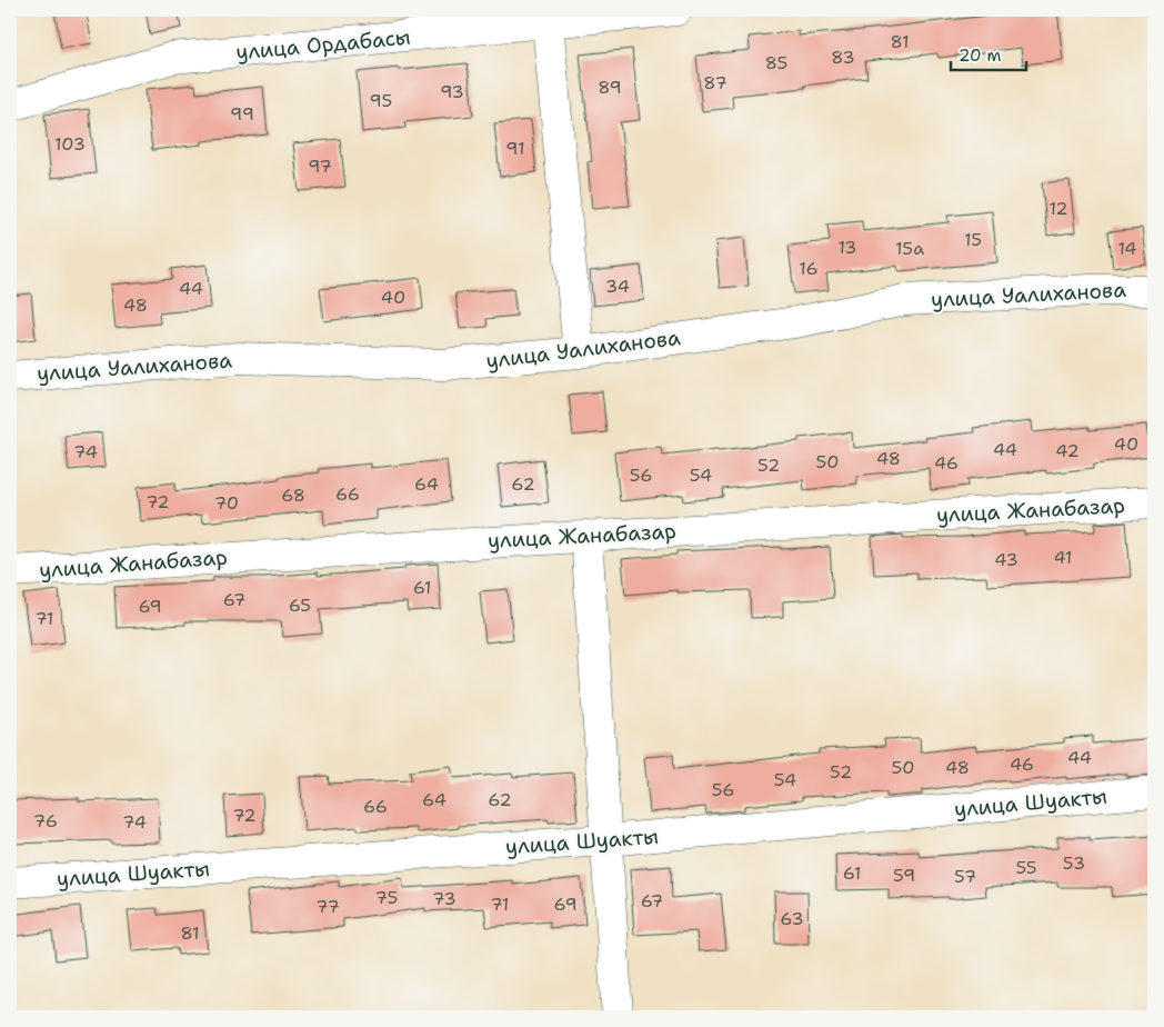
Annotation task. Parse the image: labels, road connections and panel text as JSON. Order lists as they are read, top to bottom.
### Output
{
  "streets": {
    "street": [
      "улица Ордабасы",
      "улица Уалиханова",
      "улица Жанабазар",
      "улица Шуакты"
    ]
  },
  "house_numbers": [
    "81",
    "83",
    "85",
    "87",
    "89",
    "93",
    "95",
    "99",
    "103",
    "91",
    "97",
    "12",
    "15",
    "13",
    "15а",
    "14",
    "16",
    "34",
    "44",
    "40",
    "48",
    "40",
    "44",
    "42",
    "74",
    "48",
    "50",
    "46",
    "52",
    "56",
    "54",
    "64",
    "62",
    "66",
    "68",
    "72",
    "70",
    "41",
    "43",
    "61",
    "67",
    "65",
    "69",
    "71",
    "44",
    "46",
    "50",
    "48",
    "52",
    "54",
    "56",
    "64",
    "62",
    "66",
    "72",
    "76",
    "74",
    "53",
    "55",
    "61",
    "59",
    "57",
    "75",
    "73",
    "67",
    "71",
    "69",
    "77",
    "63",
    "81"
  ],
  "scale_bar": "20 m"
}
